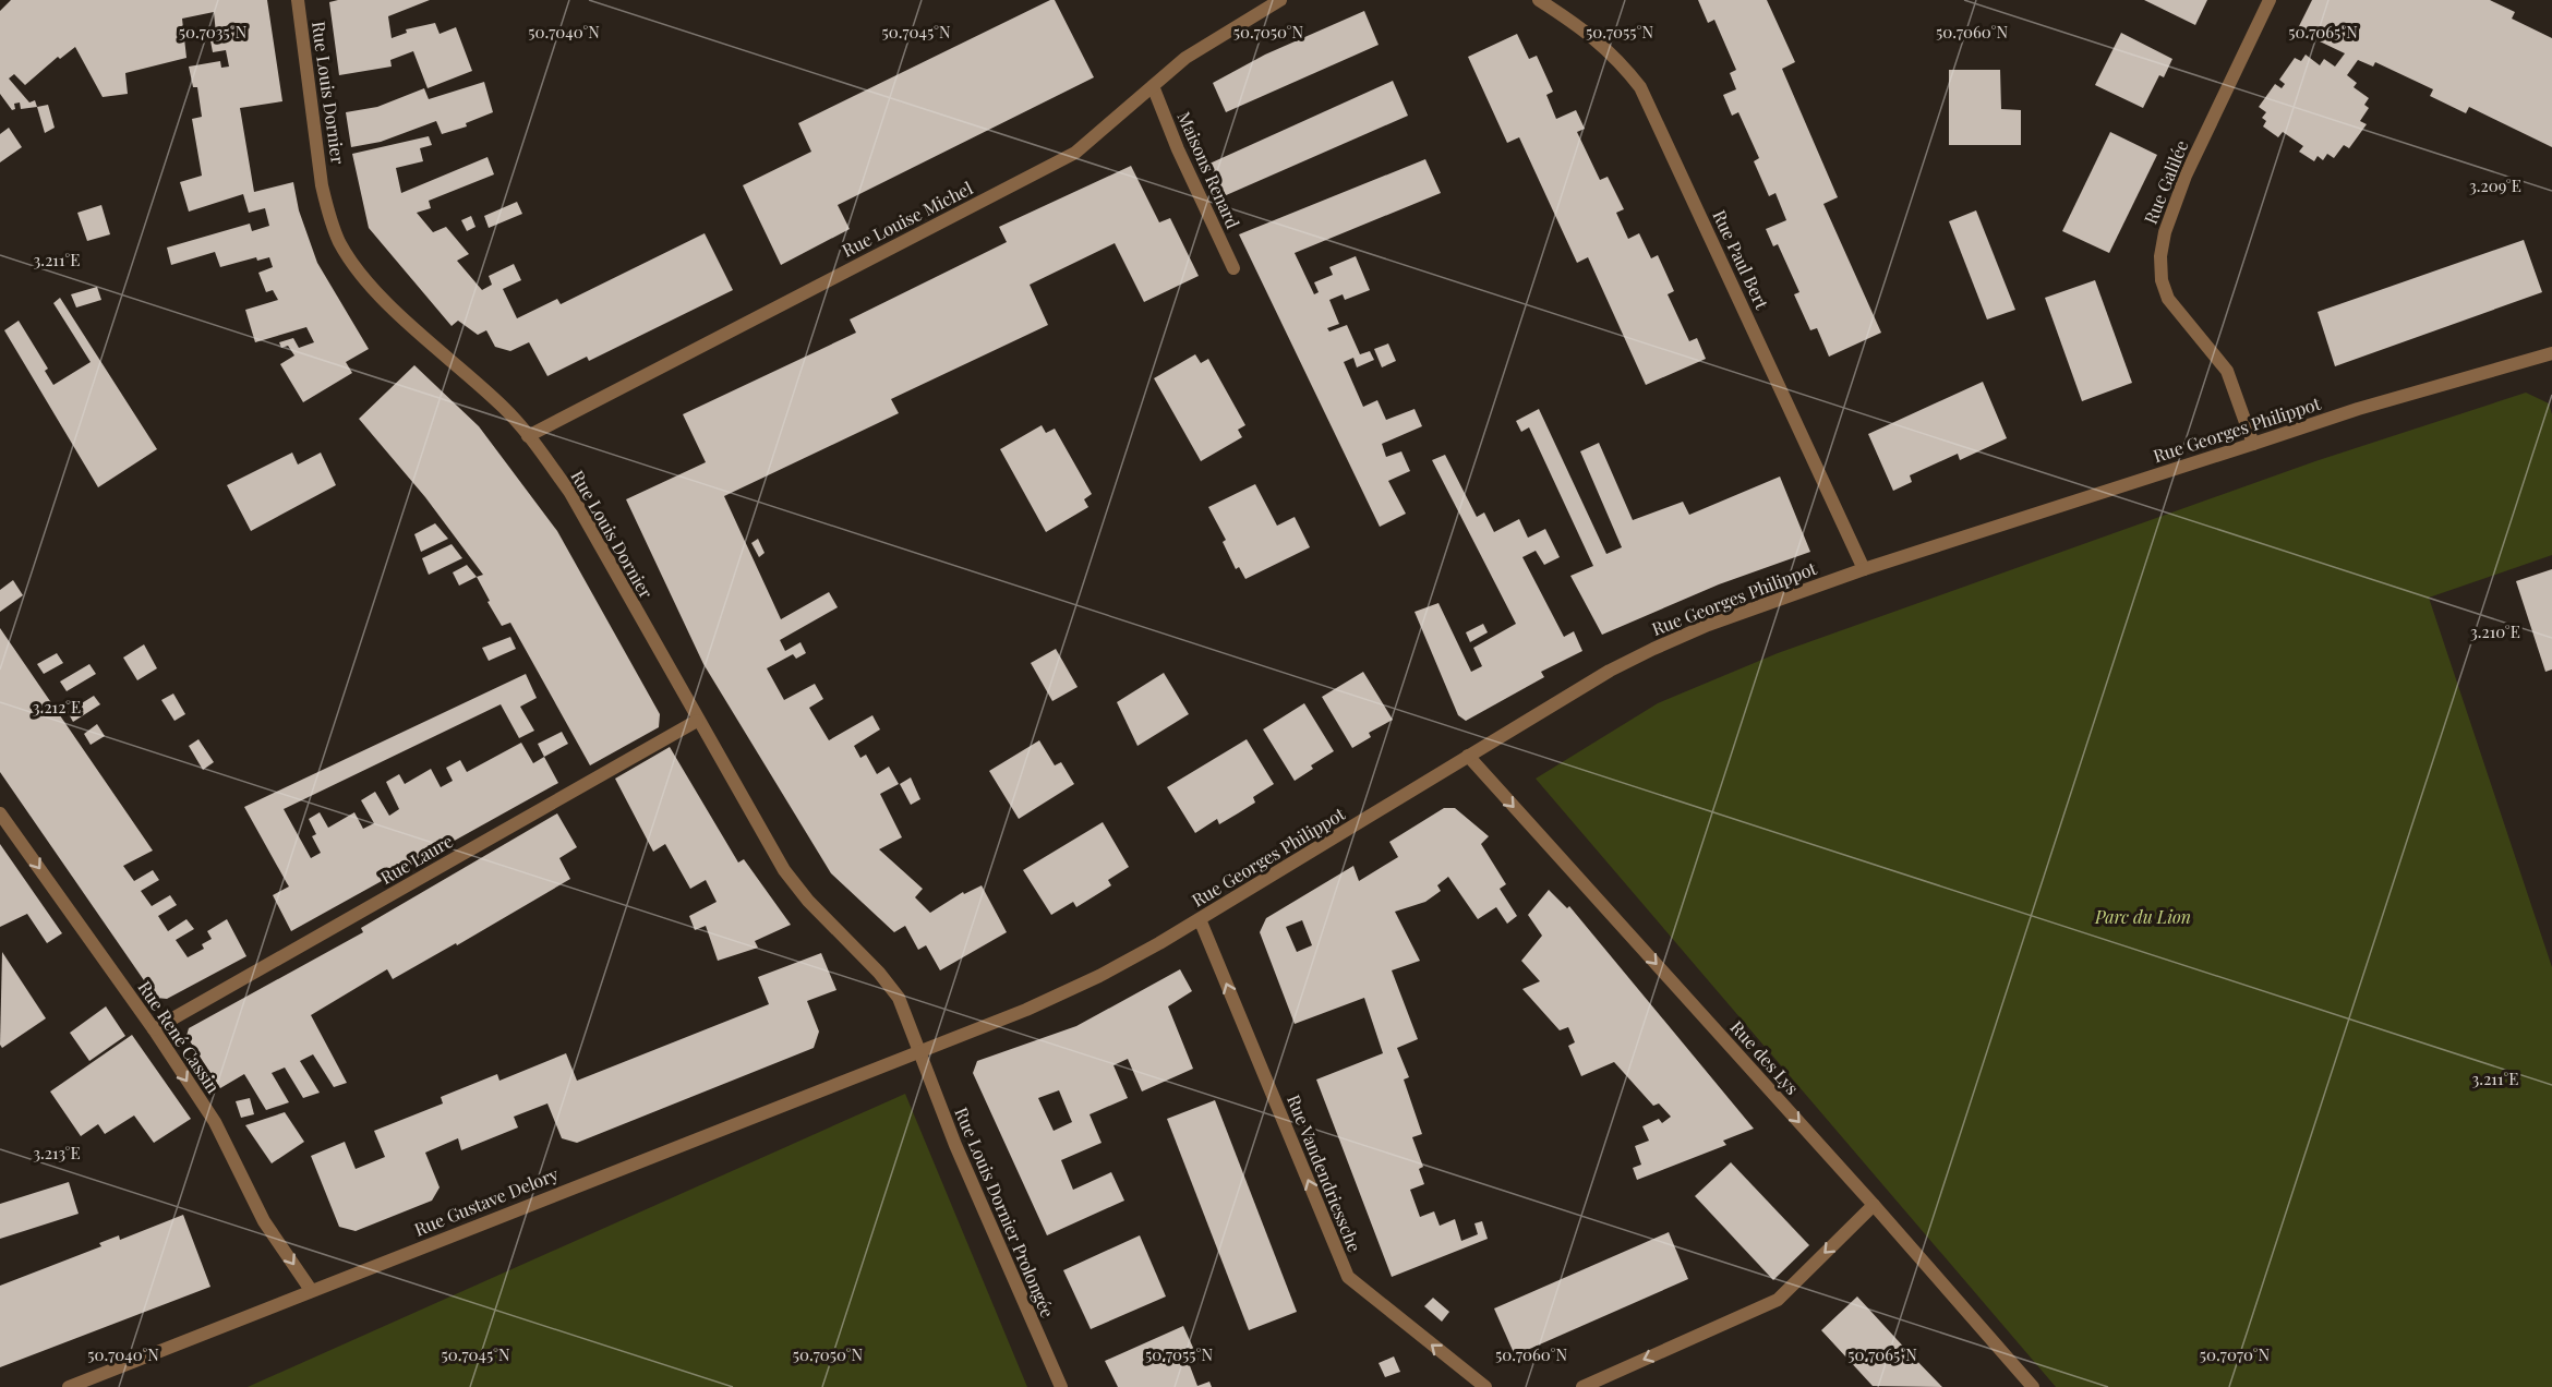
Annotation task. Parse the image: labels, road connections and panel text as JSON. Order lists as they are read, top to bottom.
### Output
{
  "streets": {
    "street": [
      "Rue Louis Dornier",
      "Maisons Renard",
      "Rue Galilée",
      "Rue Louise Michel",
      "Rue Paul Bert",
      "Rue Georges Philippot",
      "Rue Laure",
      "Rue René Cassin",
      "Rue des Lys",
      "Rue Vandendriessche",
      "Rue Gustave Delory",
      "Rue Louis Dornier Prolongée"
    ]
  },
  "crossings": [
    ["Rue Louis Dornier", "Rue Louise Michel"],
    ["Rue Louis Dornier", "Rue Georges Philippot"],
    ["Rue Louis Dornier", "Rue Laure"],
    ["Rue Louis Dornier", "Rue Gustave Delory"],
    ["Rue Louis Dornier", "Rue Louis Dornier Prolongée"],
    ["Maisons Renard", "Rue Louise Michel"],
    ["Rue Galilée", "Rue Georges Philippot"],
    ["Rue Paul Bert", "Rue Georges Philippot"],
    ["Rue Georges Philippot", "Rue des Lys"],
    ["Rue Georges Philippot", "Rue Vandendriessche"],
    ["Rue Georges Philippot", "Rue Gustave Delory"],
    ["Rue Georges Philippot", "Rue Louis Dornier Prolongée"],
    ["Rue Laure", "Rue René Cassin"],
    ["Rue René Cassin", "Rue Gustave Delory"],
    ["Rue Gustave Delory", "Rue Louis Dornier Prolongée"]
  ],
  "one_way": ["Rue René Cassin", "Rue des Lys", "Rue Vandendriessche"],
  "parks": ["Parc du Lion"],
  "coordinates": [
    "50.7035°N",
    "50.7040°N",
    "50.7045°N",
    "50.7050°N",
    "50.7055°N",
    "50.7060°N",
    "50.7065°N",
    "3.209°E",
    "3.211°E",
    "3.210°E",
    "3.212°E",
    "3.213°E",
    "50.7070°N"
  ]
}
